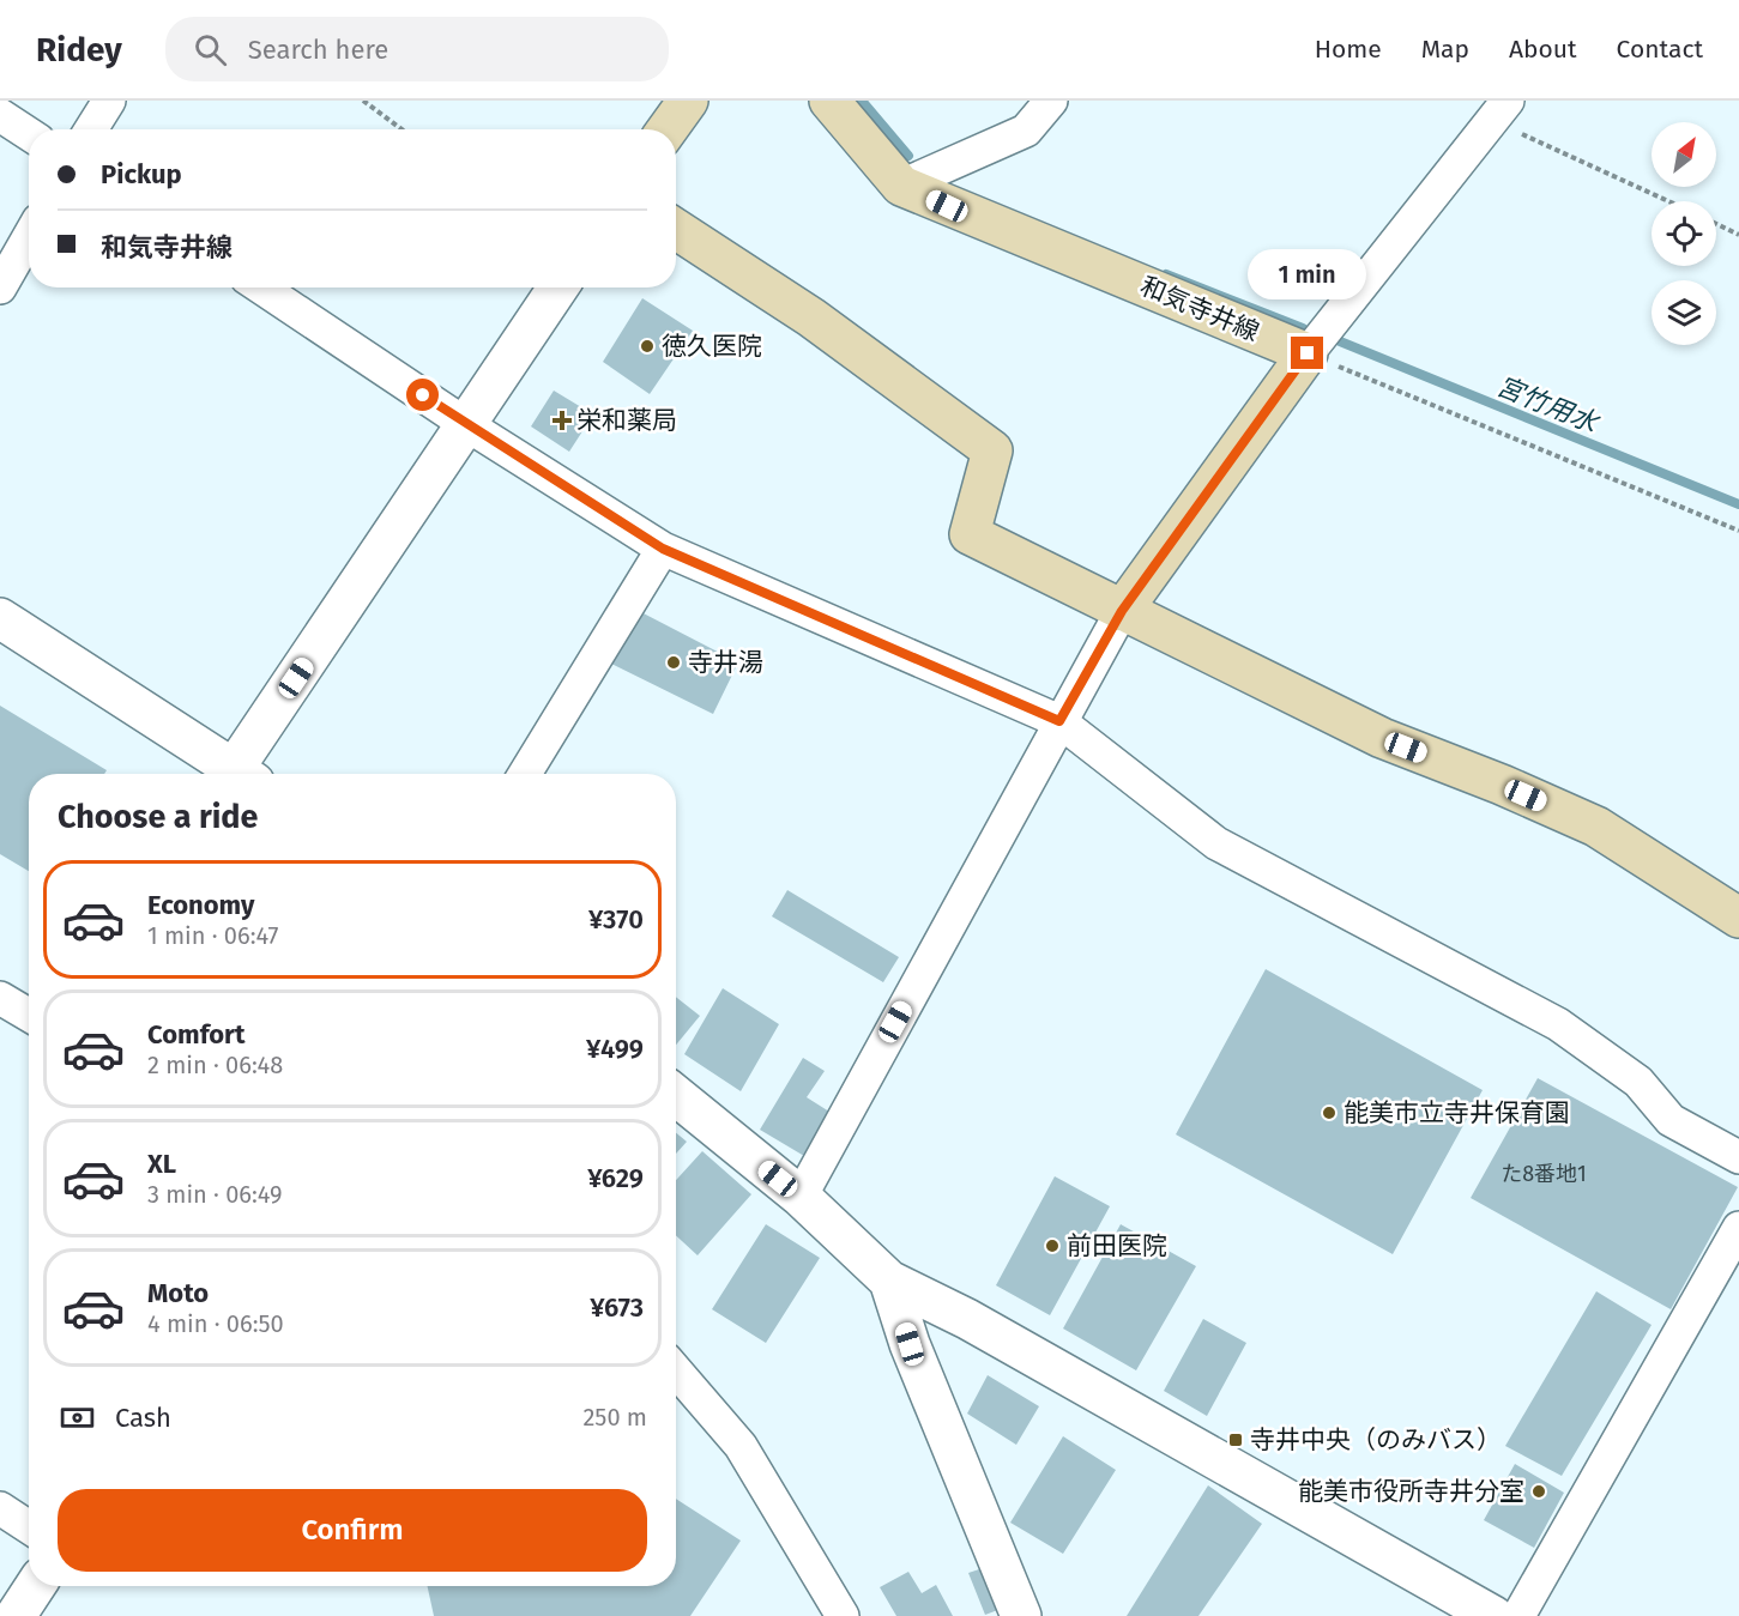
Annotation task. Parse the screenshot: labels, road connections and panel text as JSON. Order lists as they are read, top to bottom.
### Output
{
  "streets": {
    "main road": ["和気寺井線"]
  },
  "water": ["宮竹用水"],
  "places": {
    "other": [
      "徳久医院",
      "寺井湯",
      "能美市立寺井保育園",
      "前田医院",
      "能美市役所寺井分室"
    ],
    "health": ["栄和薬局"],
    "transit": ["寺井中央（のみバス）"]
  },
  "house_numbers": ["た8番地1"],
  "north": "top right",
  "page": {
    "header": "Ridey",
    "search": "Search here",
    "nav": [
      "Home",
      "Map",
      "About",
      "Contact"
    ],
    "banner": ["Pickup", "和気寺井線"],
    "bubble": "1 min",
    "heading": "Choose a ride",
    "list": [
      {
        "name": "Economy",
        "note": "1 min · 06:47",
        "value": "¥370"
      },
      {
        "name": "Comfort",
        "note": "2 min · 06:48",
        "value": "¥499"
      },
      {
        "name": "XL",
        "note": "3 min · 06:49",
        "value": "¥629"
      },
      {
        "name": "Moto",
        "note": "4 min · 06:50",
        "value": "¥673"
      }
    ],
    "pay": ["Cash", "250 m"],
    "buttons": "Confirm"
  }
}
